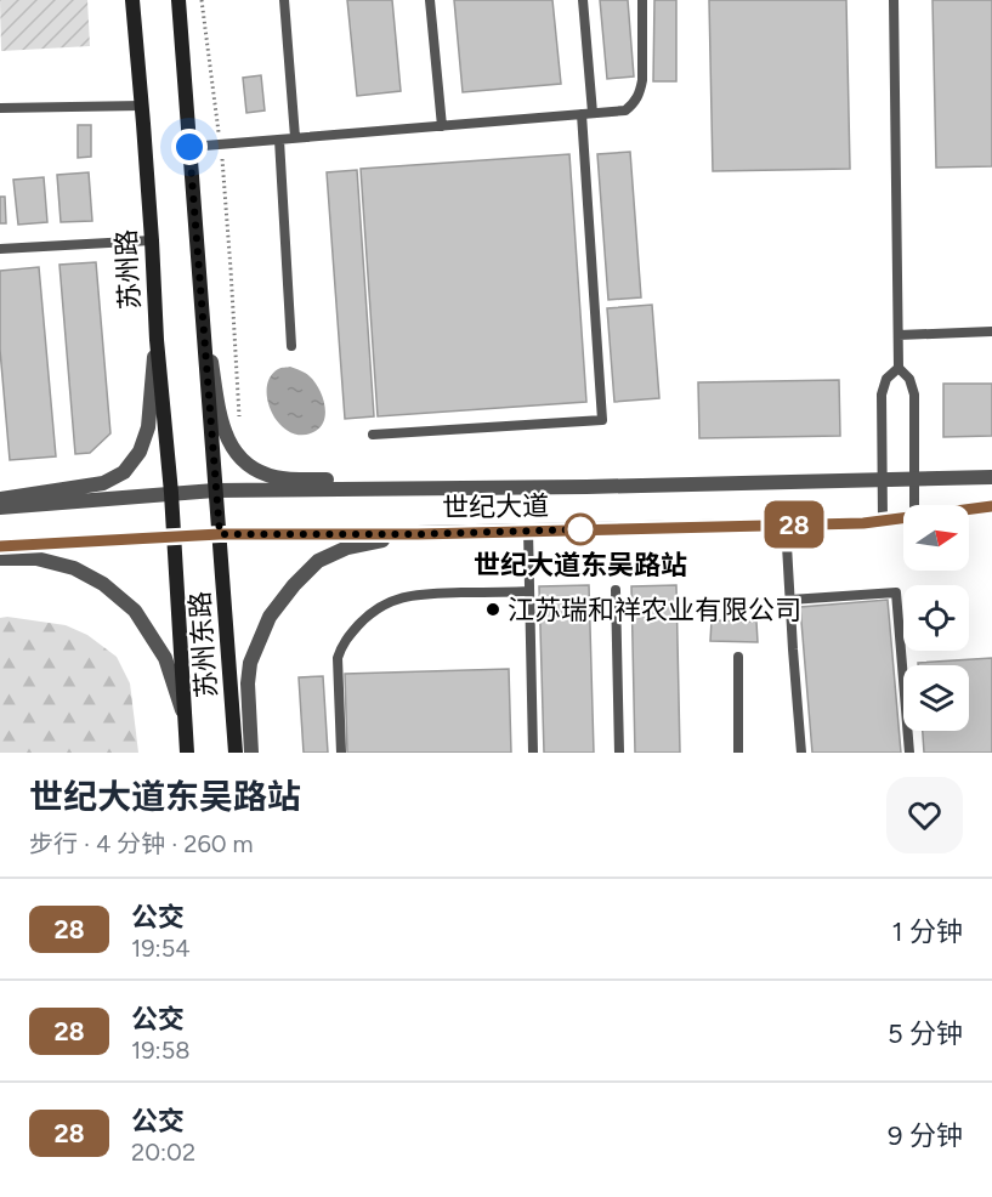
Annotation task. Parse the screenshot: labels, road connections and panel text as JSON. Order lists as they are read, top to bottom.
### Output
{
  "streets": {
    "main road": ["苏州路", "苏州东路"],
    "street": ["世纪大道"]
  },
  "crossings": [
    ["苏州路", "世纪大道"],
    ["苏州路", "苏州东路"],
    ["世纪大道", "苏州东路"]
  ],
  "places": ["世纪大道东吴路站", "江苏瑞和祥农业有限公司"],
  "lines": ["bus line 28"],
  "north": "right",
  "page": {
    "on_map": "28",
    "heading": ["世纪大道东吴路站", "步行 · 4 分钟 · 260 m"],
    "list": [
      {
        "mark": "28",
        "name": "公交",
        "note": "19:54",
        "value": "1 分钟"
      },
      {
        "mark": "28",
        "name": "公交",
        "note": "19:58",
        "value": "5 分钟"
      },
      {
        "mark": "28",
        "name": "公交",
        "note": "20:02",
        "value": "9 分钟"
      }
    ]
  }
}
